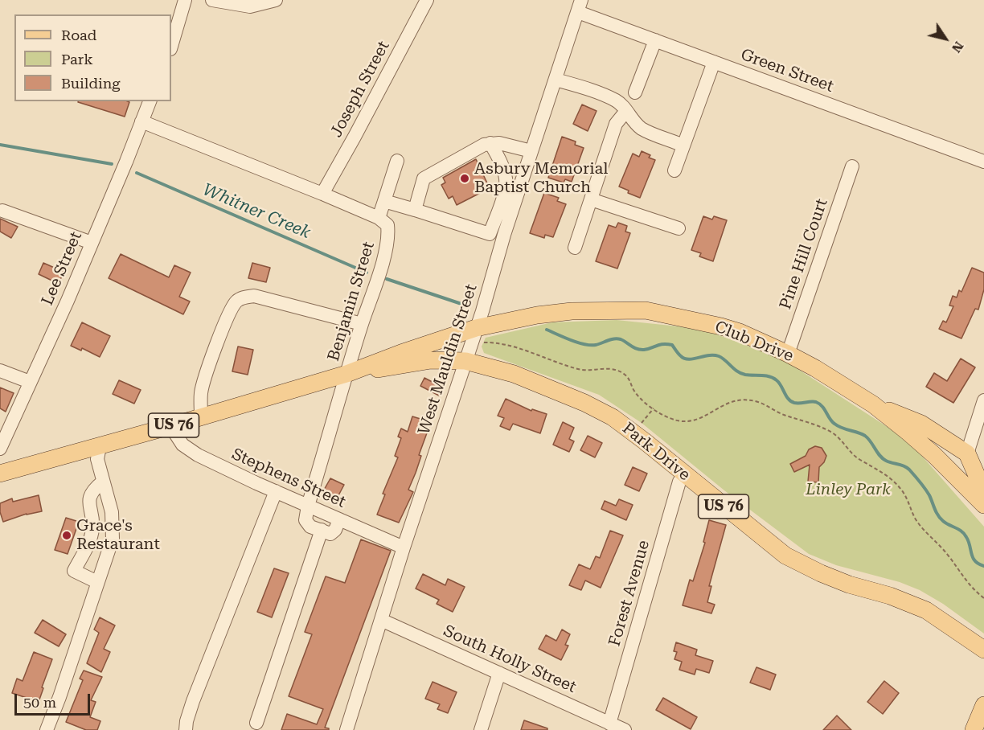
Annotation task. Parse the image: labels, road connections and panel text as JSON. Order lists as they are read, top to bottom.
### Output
{
  "streets": {
    "main road": ["Club Drive", "US 76", "Park Drive"],
    "street": [
      "Green Street",
      "Joseph Street",
      "Pine Hill Court",
      "Lee Street",
      "Benjamin Street",
      "West Mauldin Street",
      "Stephens Street",
      "Forest Avenue",
      "South Holly Street"
    ]
  },
  "crossings": [
    ["Green Street", "West Mauldin Street"],
    ["Pine Hill Court", "Club Drive"],
    ["Benjamin Street", "US 76"],
    ["Benjamin Street", "Stephens Street"],
    ["Club Drive", "West Mauldin Street"],
    ["Club Drive", "US 76"],
    ["West Mauldin Street", "US 76"],
    ["West Mauldin Street", "Park Drive"],
    ["West Mauldin Street", "Stephens Street"],
    ["West Mauldin Street", "South Holly Street"],
    ["US 76", "Park Drive"],
    ["US 76", "Stephens Street"],
    ["Park Drive", "Forest Avenue"],
    ["Forest Avenue", "South Holly Street"]
  ],
  "water": ["Whitner Creek"],
  "parks": ["Linley Park"],
  "places": ["Asbury Memorial Baptist Church", "Grace's Restaurant"],
  "legend": ["Road", "Park", "Building"],
  "scale_bar": "50 m",
  "north": "bottom right"
}
